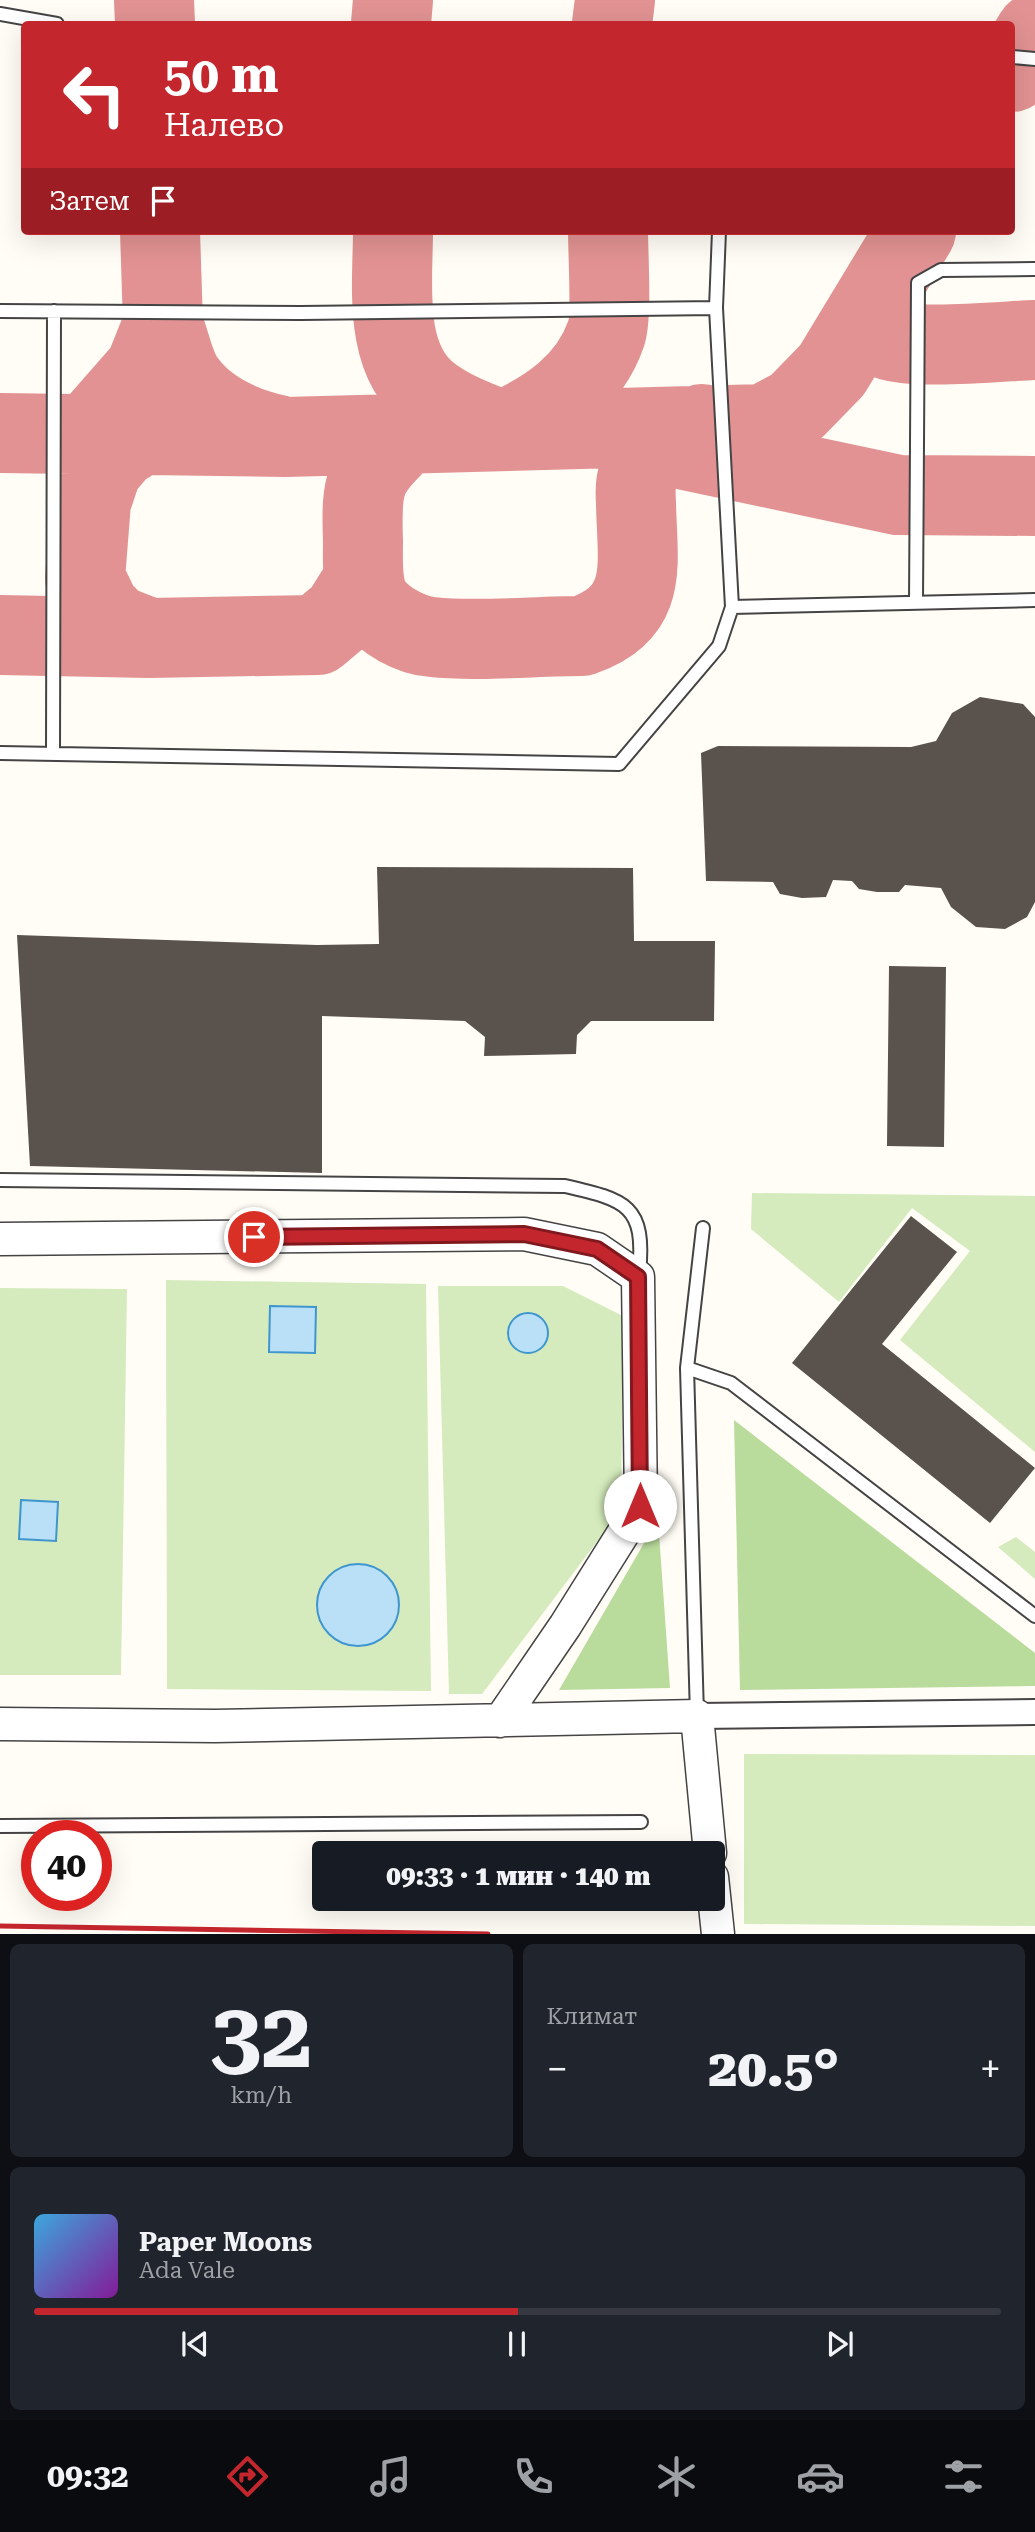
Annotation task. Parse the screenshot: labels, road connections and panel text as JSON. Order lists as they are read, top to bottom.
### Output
{
  "page": {
    "turn": ["50 m", "Налево"],
    "then": "Затем",
    "limit": "40",
    "trip": "09:33 · 1 мин · 140 m",
    "tile": [
      ["32", "km/h"],
      "Климат"
    ],
    "heat": ["−", "20.5°", "+"],
    "song": ["Paper Moons", "Ada Vale"],
    "tabs": "09:32"
  }
}
